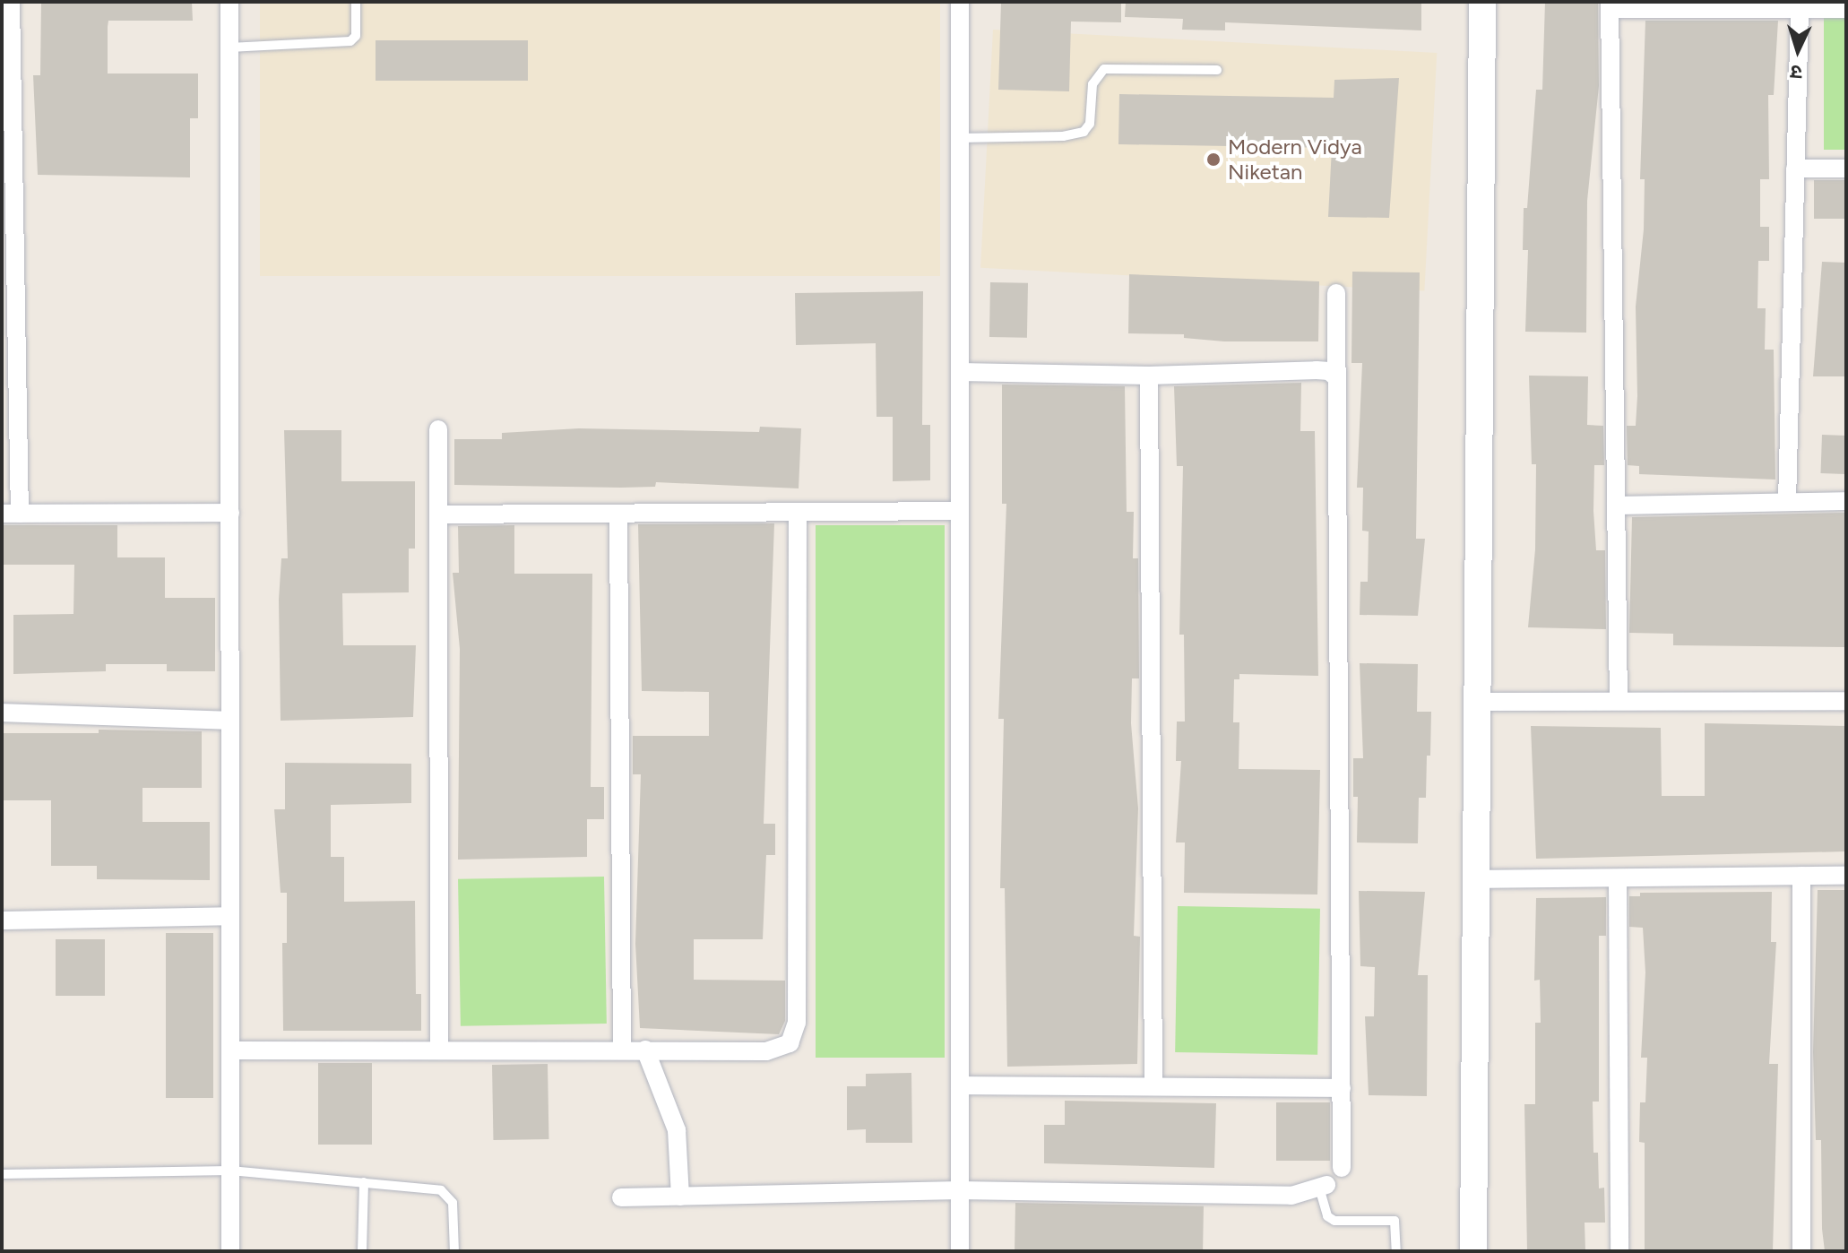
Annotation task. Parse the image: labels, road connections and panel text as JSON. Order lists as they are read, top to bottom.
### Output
{
  "places": ["Modern Vidya Niketan"],
  "north": "bottom"
}
